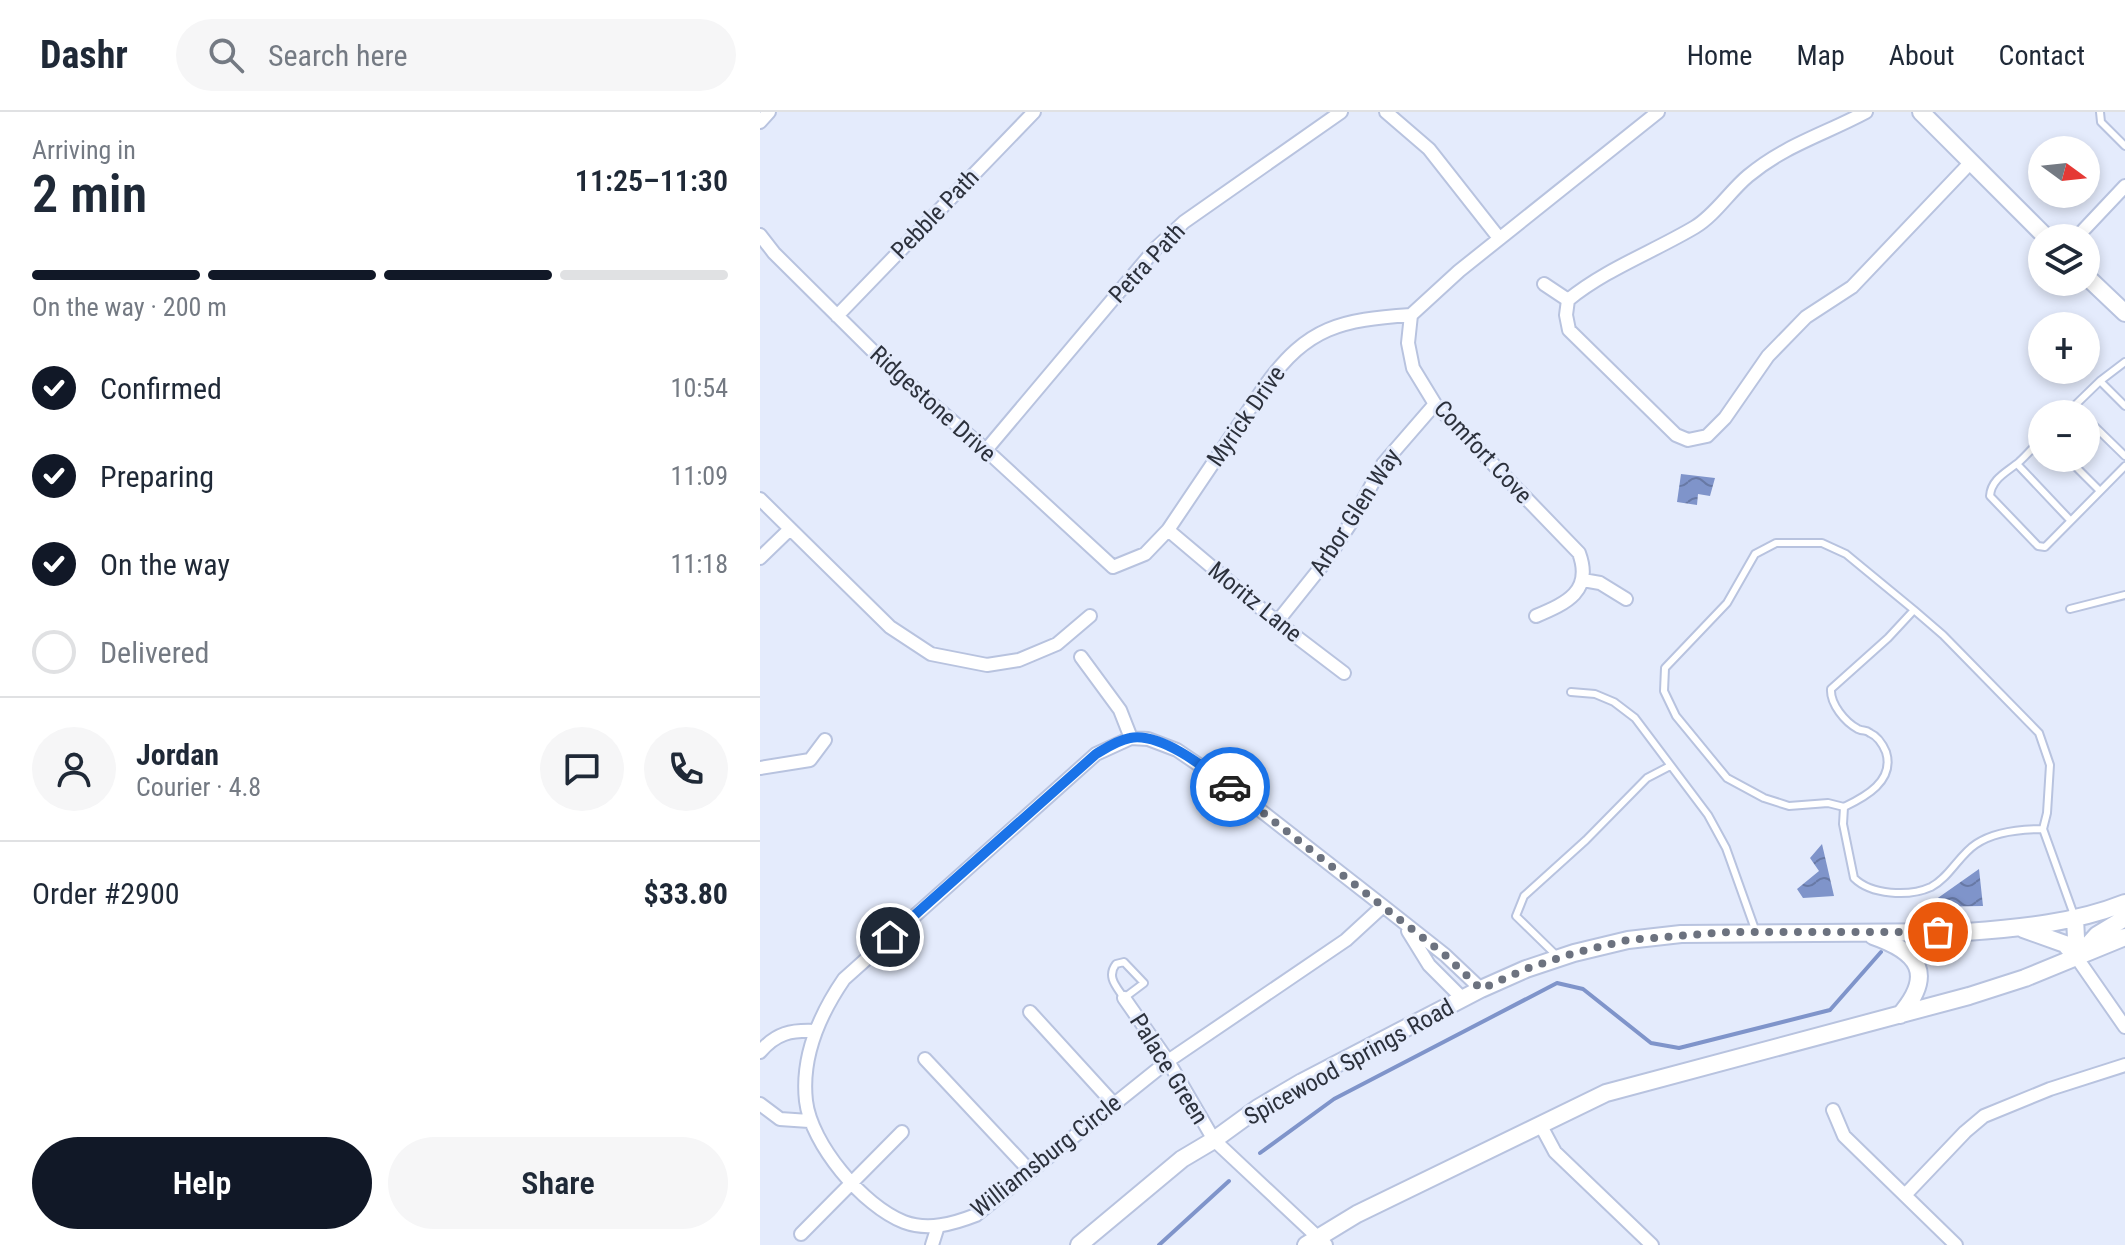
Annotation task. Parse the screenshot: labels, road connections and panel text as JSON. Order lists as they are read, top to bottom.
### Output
{
  "streets": {
    "main road": ["Spicewood Springs Road"],
    "street": [
      "Pebble Path",
      "Petra Path",
      "Ridgestone Drive",
      "Myrick Drive",
      "Comfort Cove",
      "Arbor Glen Way",
      "Moritz Lane",
      "Palace Green",
      "Williamsburg Circle"
    ]
  },
  "crossings": [
    ["Pebble Path", "Ridgestone Drive"],
    ["Petra Path", "Ridgestone Drive"],
    ["Ridgestone Drive", "Myrick Drive"],
    ["Myrick Drive", "Comfort Cove"],
    ["Myrick Drive", "Moritz Lane"],
    ["Comfort Cove", "Arbor Glen Way"],
    ["Arbor Glen Way", "Moritz Lane"],
    ["Spicewood Springs Road", "Palace Green"],
    ["Palace Green", "Williamsburg Circle"]
  ],
  "north": "right",
  "page": {
    "header": "Dashr",
    "search": "Search here",
    "nav": [
      "Home",
      "Map",
      "About",
      "Contact"
    ],
    "heading": ["2 min", "Arriving in", "11:25–11:30"],
    "panel": [
      "Jordan",
      "Courier · 4.8",
      "Order #2900",
      "$33.80"
    ],
    "map_buttons": ["+", "−"],
    "bar": "On the way · 200 m",
    "list": [
      ["Confirmed", "10:54"],
      ["Preparing", "11:09"],
      ["On the way", "11:18"],
      "Delivered"
    ],
    "buttons": ["Help", "Share"]
  }
}
